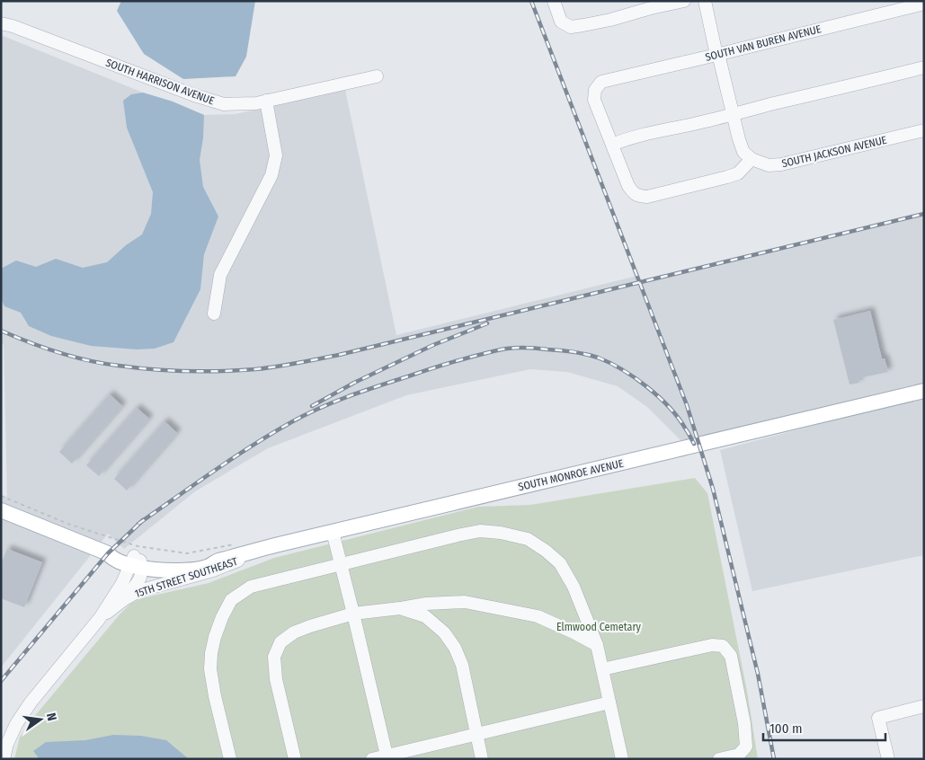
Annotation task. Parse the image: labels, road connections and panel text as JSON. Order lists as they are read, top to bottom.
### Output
{
  "streets": {
    "main road": ["SOUTH MONROE AVENUE"],
    "street": [
      "SOUTH VAN BUREN AVENUE",
      "SOUTH HARRISON AVENUE",
      "SOUTH JACKSON AVENUE",
      "15TH STREET SOUTHEAST"
    ]
  },
  "crossings": [
    ["SOUTH MONROE AVENUE", "15TH STREET SOUTHEAST"]
  ],
  "parks": ["Elmwood Cemetary"],
  "scale_bar": "100 m",
  "north": "right"
}
